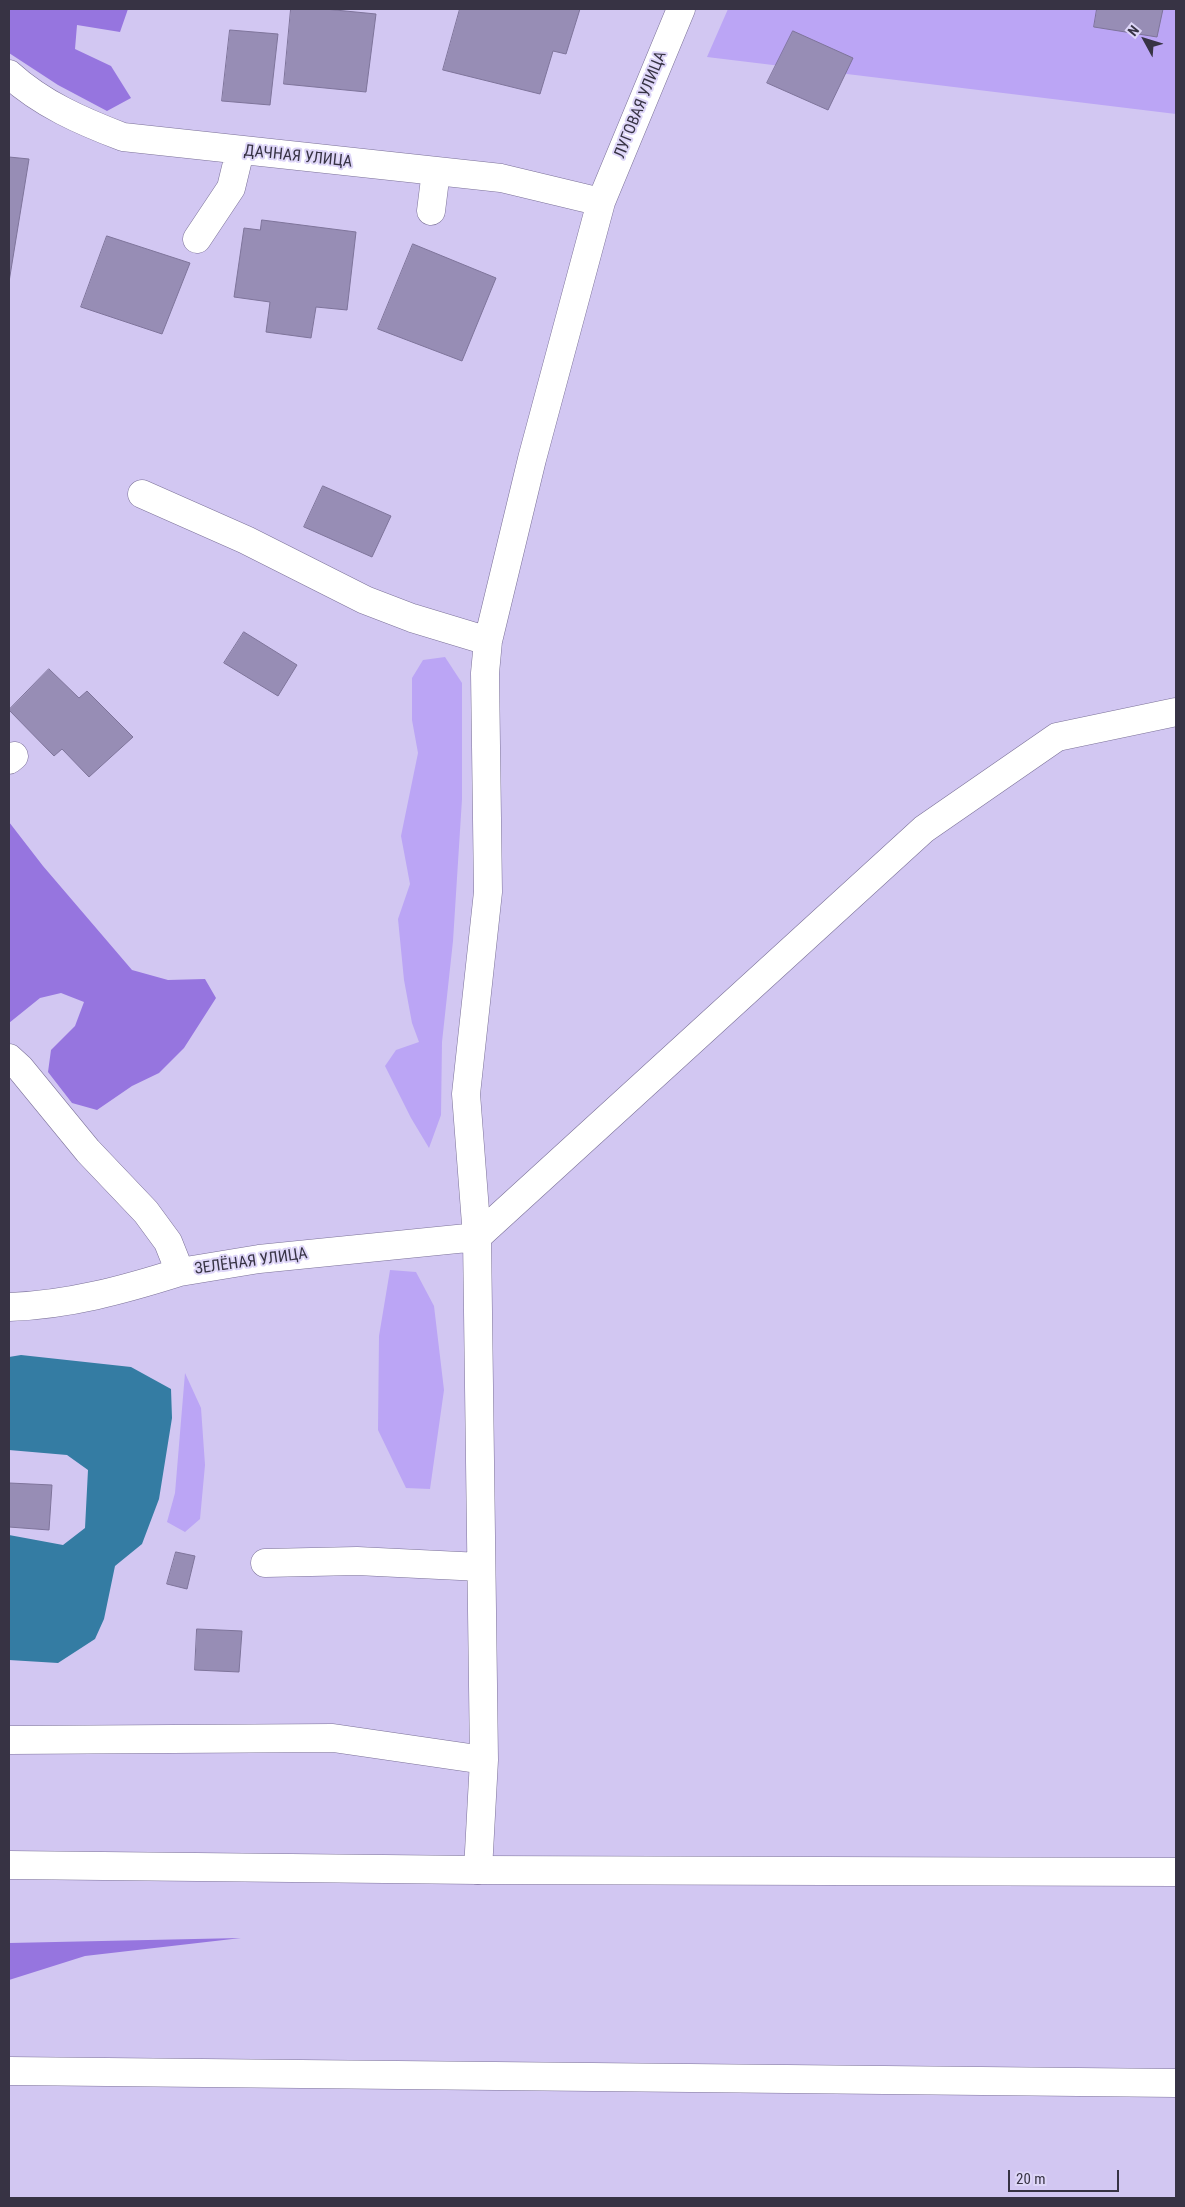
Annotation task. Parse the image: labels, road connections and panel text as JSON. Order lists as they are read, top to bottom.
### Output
{
  "streets": {
    "main road": ["ЛУГОВАЯ УЛИЦА", "ДАЧНАЯ УЛИЦА", "ЗЕЛЁНАЯ УЛИЦА"]
  },
  "crossings": [
    ["ЛУГОВАЯ УЛИЦА", "ДАЧНАЯ УЛИЦА"],
    ["ЛУГОВАЯ УЛИЦА", "ЗЕЛЁНАЯ УЛИЦА"]
  ],
  "scale_bar": "20 m",
  "north": "top left"
}
